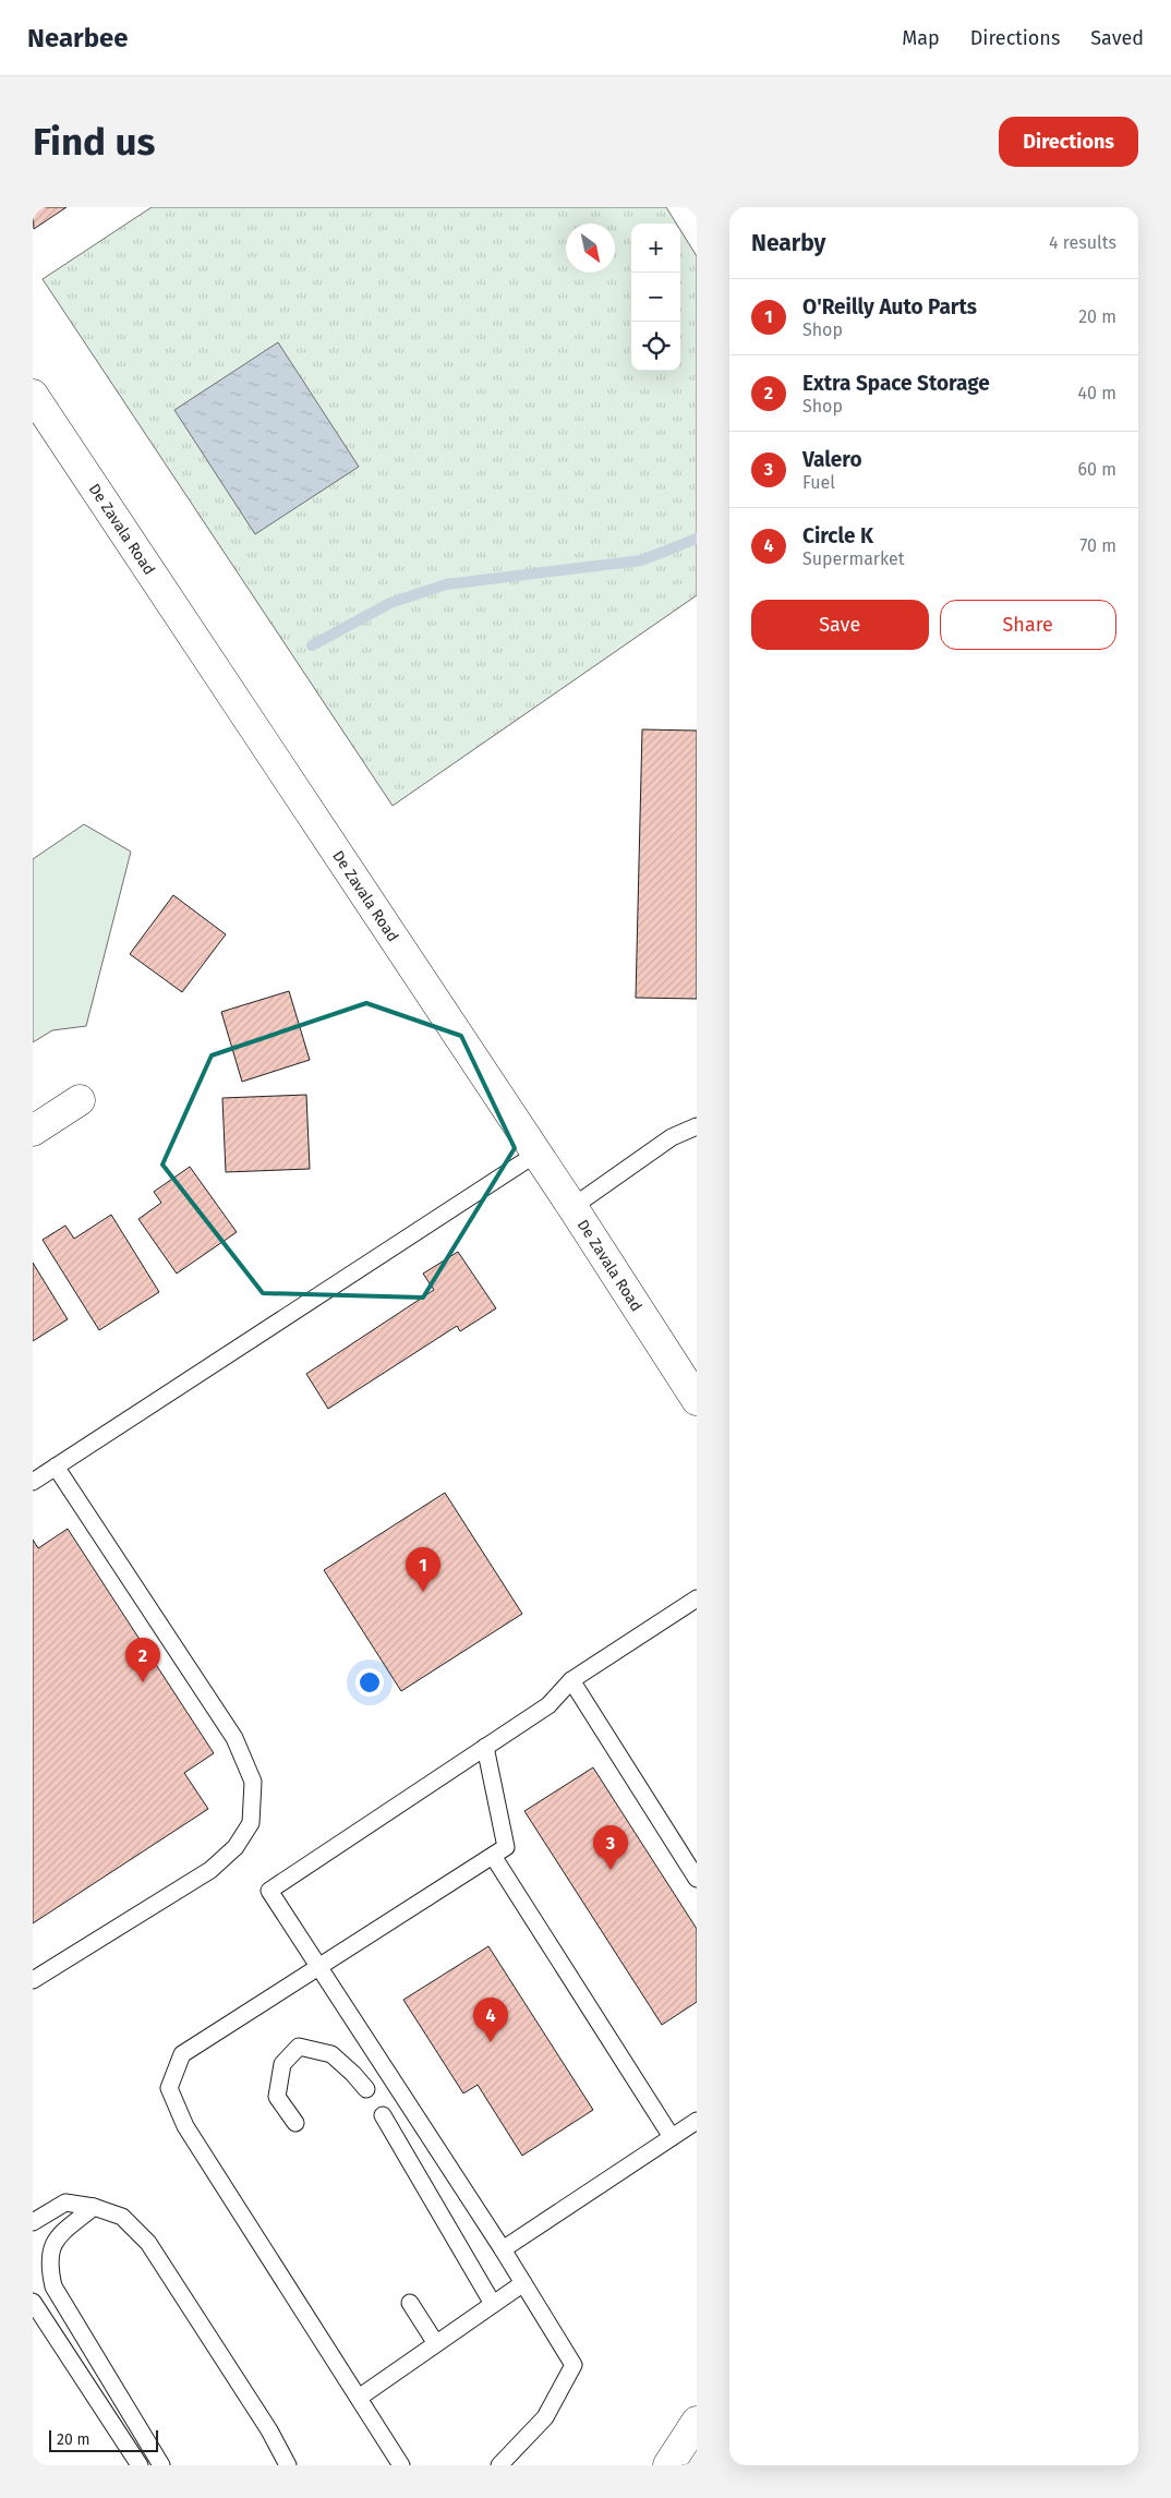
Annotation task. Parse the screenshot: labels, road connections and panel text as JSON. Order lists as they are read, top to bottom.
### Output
{
  "streets": {
    "main road": ["De Zavala Road"]
  },
  "scale_bar": "20 m",
  "north": "bottom right",
  "page": {
    "header": "Nearbee",
    "nav": ["Map", "Directions", "Saved"],
    "buttons": [
      "Directions",
      ["Save", "Share"]
    ],
    "title": "Find us",
    "heading": ["Nearby", "4 results"],
    "map_buttons": ["+", "−"],
    "list": [
      {
        "mark": "1",
        "name": "O'Reilly Auto Parts",
        "note": "Shop",
        "value": "20 m"
      },
      {
        "mark": "2",
        "name": "Extra Space Storage",
        "note": "Shop",
        "value": "40 m"
      },
      {
        "mark": "3",
        "name": "Valero",
        "note": "Fuel",
        "value": "60 m"
      },
      {
        "mark": "4",
        "name": "Circle K",
        "note": "Supermarket",
        "value": "70 m"
      }
    ],
    "pins": [
      "1",
      "2",
      "3",
      "4"
    ],
    "scale": "20 m"
  }
}
